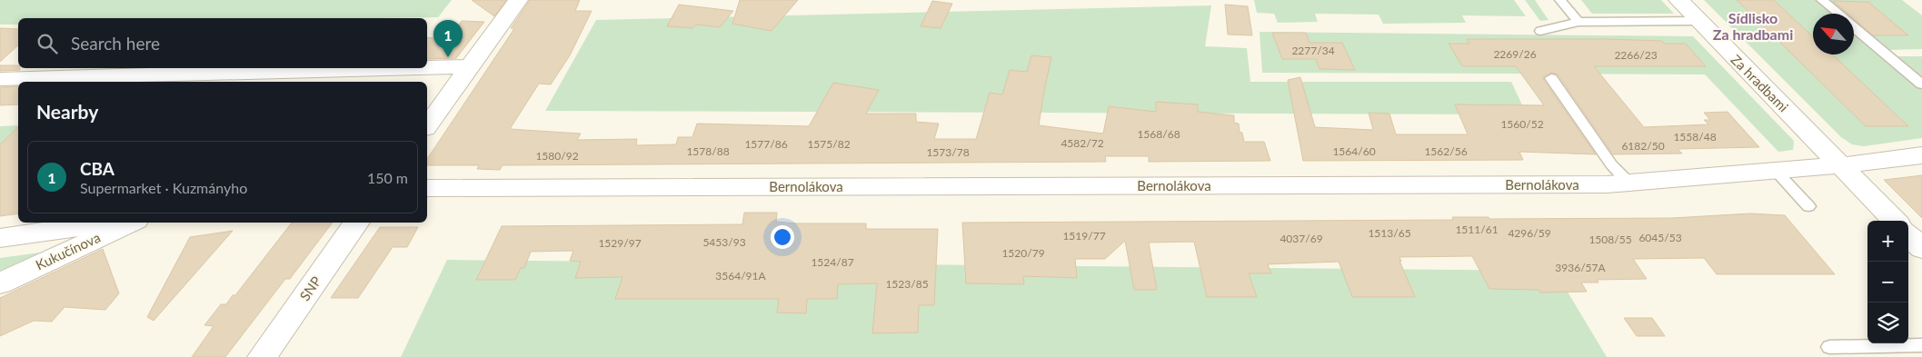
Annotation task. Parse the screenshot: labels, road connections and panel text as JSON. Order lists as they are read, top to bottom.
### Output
{
  "streets": {
    "street": [
      "Za hradbami",
      "Bernolákova",
      "Kukučínova",
      "SNP"
    ]
  },
  "crossings": [
    ["Za hradbami", "Bernolákova"]
  ],
  "districts": ["Sídlisko Za hradbami"],
  "house_numbers": [
    "2277/34",
    "2269/26",
    "2266/23",
    "1560/52",
    "1568/68",
    "1558/48",
    "4582/72",
    "1577/86",
    "1575/82",
    "6182/50",
    "1578/88",
    "1564/60",
    "1562/56",
    "1573/78",
    "1580/92",
    "1511/61",
    "1513/65",
    "4296/59",
    "1519/77",
    "6045/53",
    "4037/69",
    "1508/55",
    "5453/93",
    "1529/97",
    "1520/79",
    "1524/87",
    "3936/57A",
    "3564/91A",
    "1523/85"
  ],
  "north": "top left",
  "page": {
    "search": "Search here",
    "pins": "1",
    "heading": "Nearby",
    "list": [
      {
        "mark": "1",
        "name": "CBA",
        "note": "Supermarket · Kuzmányho",
        "value": "150 m"
      }
    ],
    "map_buttons": ["+", "−"]
  }
}
